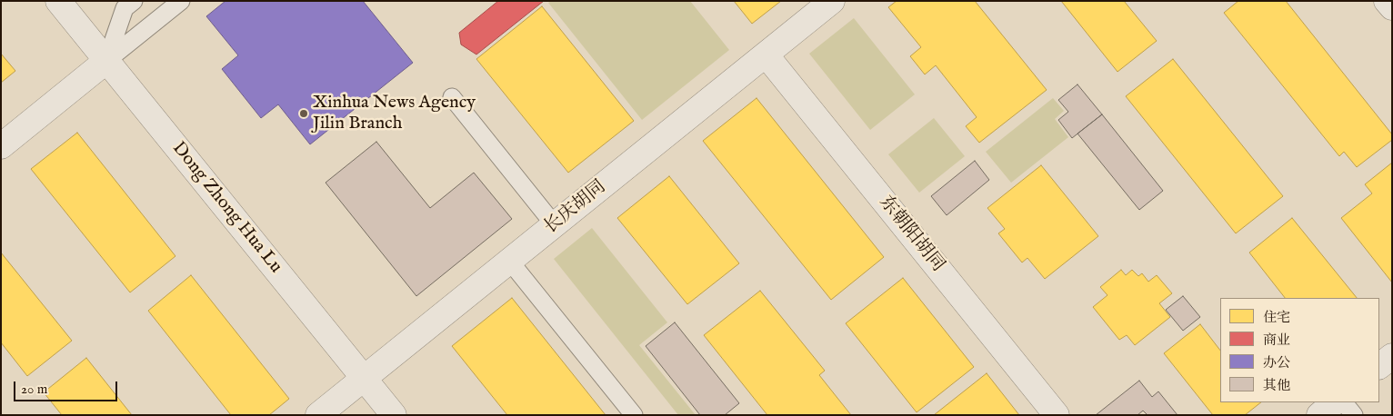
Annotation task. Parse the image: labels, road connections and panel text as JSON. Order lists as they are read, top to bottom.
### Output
{
  "streets": {
    "street": ["Dong Zhong Hua Lu", "长庆胡同", "东朝阳胡同"]
  },
  "crossings": [
    ["Dong Zhong Hua Lu", "长庆胡同"],
    ["长庆胡同", "东朝阳胡同"]
  ],
  "places": ["Xinhua News Agency Jilin Branch"],
  "legend": [
    "住宅",
    "商业",
    "办公",
    "其他"
  ],
  "scale_bar": "20 m"
}
